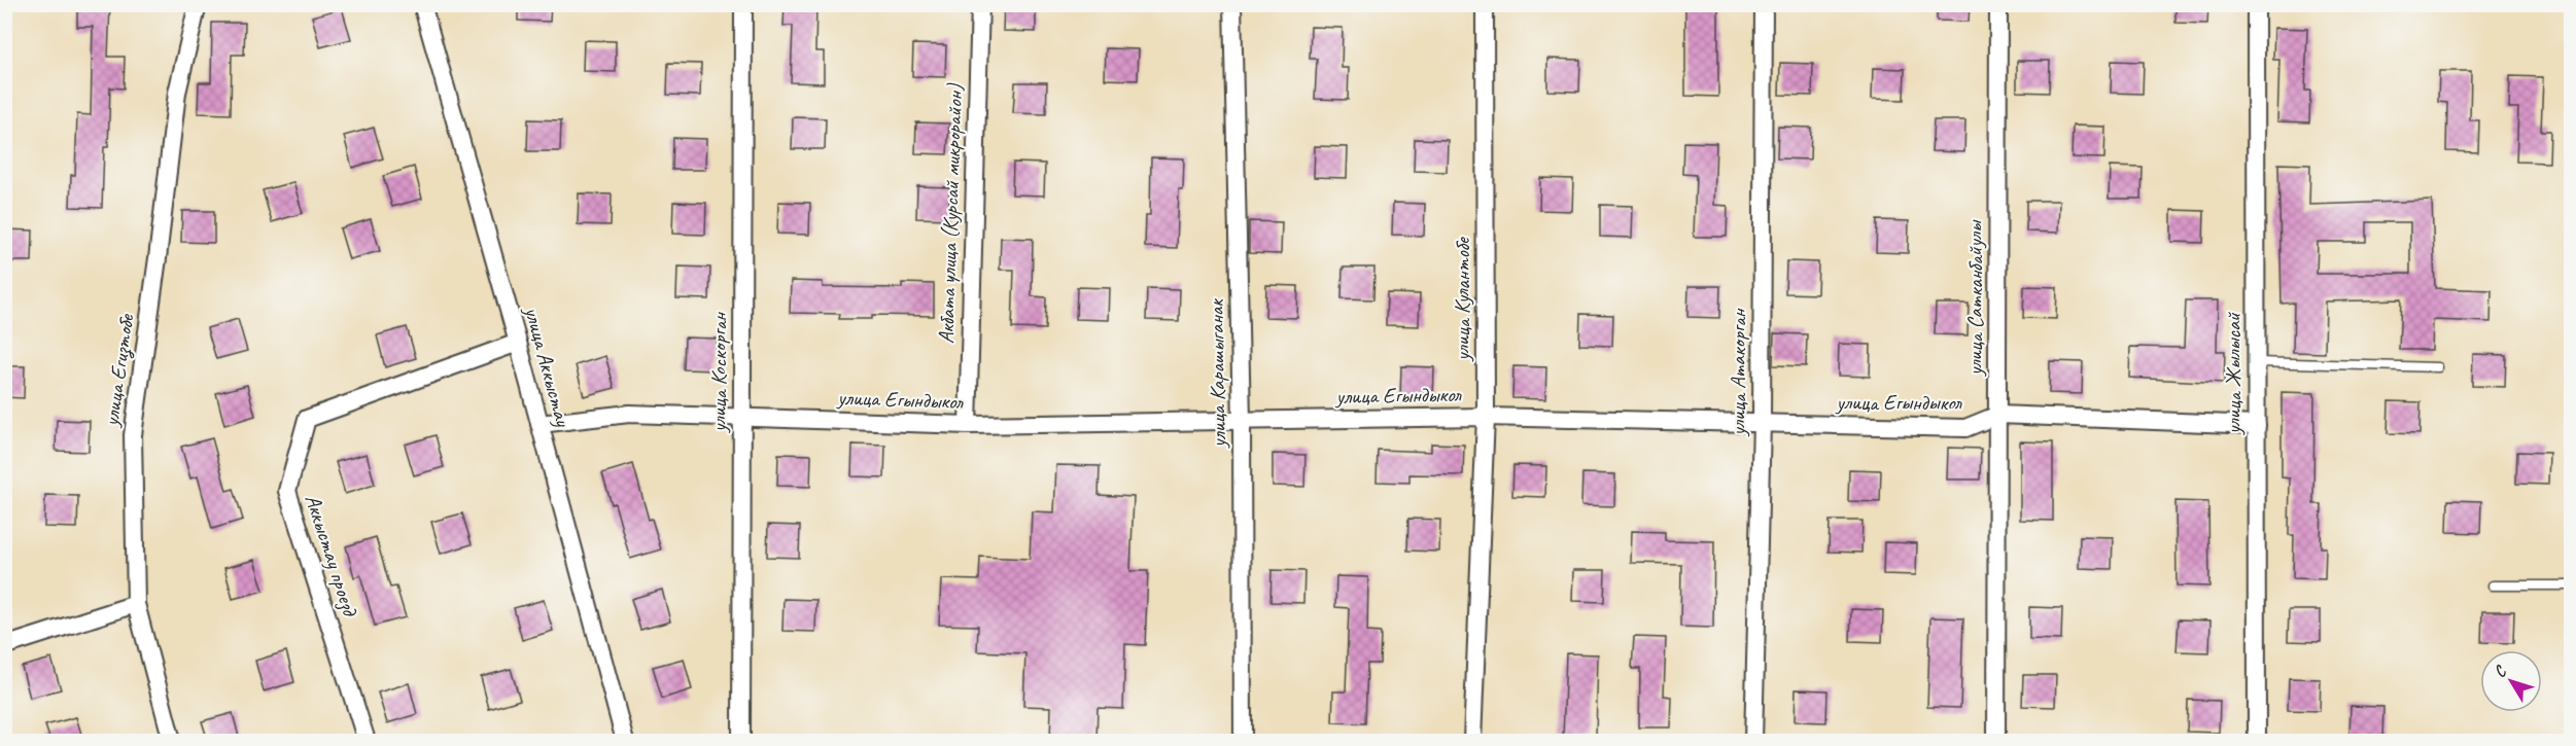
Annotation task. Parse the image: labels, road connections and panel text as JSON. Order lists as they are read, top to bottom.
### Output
{
  "streets": {
    "street": [
      "Акбата улица (Курсай микрорайон)",
      "улица Сатканбайулы",
      "улица Кулантобе",
      "улица Аккыстау",
      "улица Егизтобе",
      "улица Коскорган",
      "улица Атакорган",
      "улица Карашыганак",
      "улица Жылысай",
      "улица Егындыкол",
      "Аккыстау проезд"
    ]
  },
  "crossings": [
    ["Акбата улица (Курсай микрорайон)", "улица Егындыкол"],
    ["улица Сатканбайулы", "улица Егындыкол"],
    ["улица Кулантобе", "улица Егындыкол"],
    ["улица Аккыстау", "улица Егындыкол"],
    ["улица Аккыстау", "Аккыстау проезд"],
    ["улица Коскорган", "улица Егындыкол"],
    ["улица Атакорган", "улица Егындыкол"],
    ["улица Карашыганак", "улица Егындыкол"],
    ["улица Жылысай", "улица Егындыкол"]
  ],
  "north": "top left"
}
